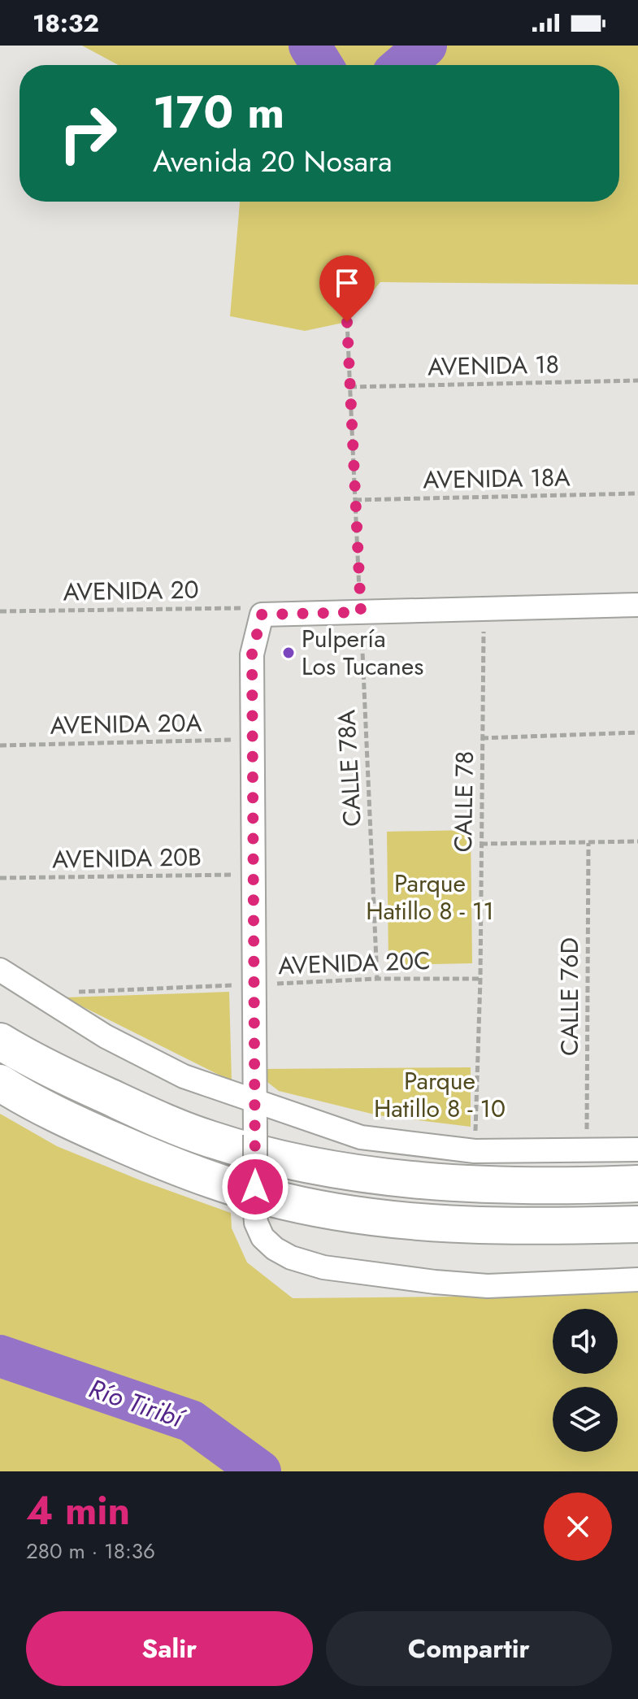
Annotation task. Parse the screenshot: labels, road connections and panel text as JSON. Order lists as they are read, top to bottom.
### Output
{
  "streets": {
    "path": [
      "AVENIDA 18",
      "AVENIDA 18A",
      "AVENIDA 20",
      "AVENIDA 20A",
      "CALLE 78A",
      "CALLE 78",
      "AVENIDA 20B",
      "AVENIDA 20C",
      "CALLE 76D"
    ]
  },
  "crossings": [
    ["AVENIDA 18", "CALLE 78A"],
    ["AVENIDA 18A", "CALLE 78A"],
    ["CALLE 78A", "AVENIDA 20C"],
    ["CALLE 78", "AVENIDA 20C"]
  ],
  "water": ["Río Tiribí"],
  "parks": ["Parque Hatillo 8 - 11", "Parque Hatillo 8 - 10"],
  "places": ["Pulpería Los Tucanes"],
  "page": {
    "status": "18:32",
    "turn": ["170 m", "Avenida 20 Nosara"],
    "heading": ["4 min", "280 m · 18:36"],
    "buttons": ["Salir", "Compartir"]
  }
}
